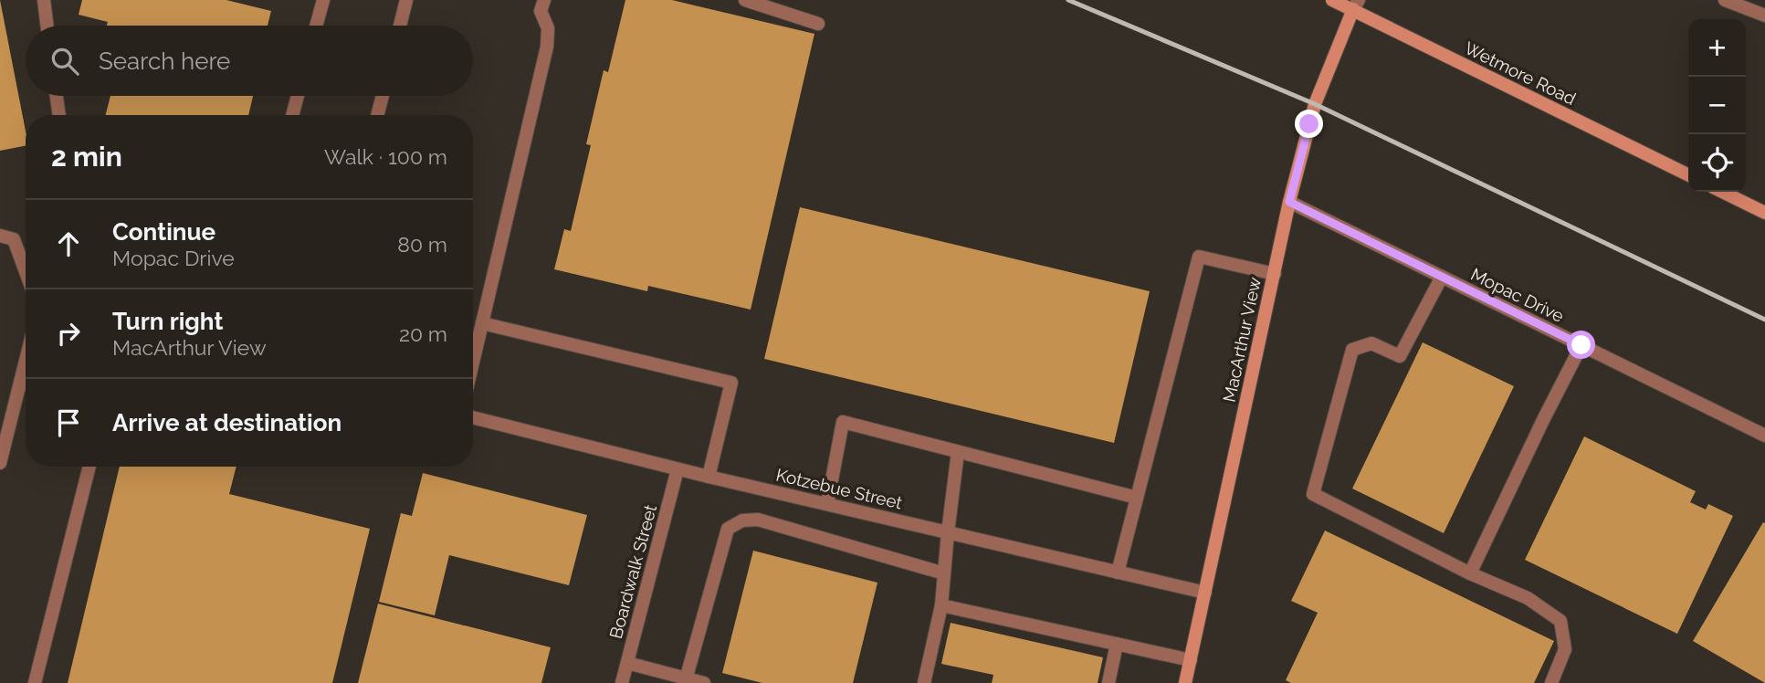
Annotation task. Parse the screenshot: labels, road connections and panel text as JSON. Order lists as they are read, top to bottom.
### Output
{
  "streets": {
    "street": [
      "Wetmore Road",
      "Mopac Drive",
      "MacArthur View",
      "Kotzebue Street",
      "Boardwalk Street"
    ]
  },
  "crossings": [
    ["Wetmore Road", "MacArthur View"],
    ["Mopac Drive", "MacArthur View"],
    ["MacArthur View", "Kotzebue Street"],
    ["Kotzebue Street", "Boardwalk Street"]
  ],
  "page": {
    "map_buttons": ["+", "−"],
    "search": "Search here",
    "heading": ["2 min", "Walk · 100 m"],
    "list": [
      ["Continue", "Mopac Drive", "80 m"],
      ["Turn right", "MacArthur View", "20 m"],
      "Arrive at destination"
    ]
  }
}
